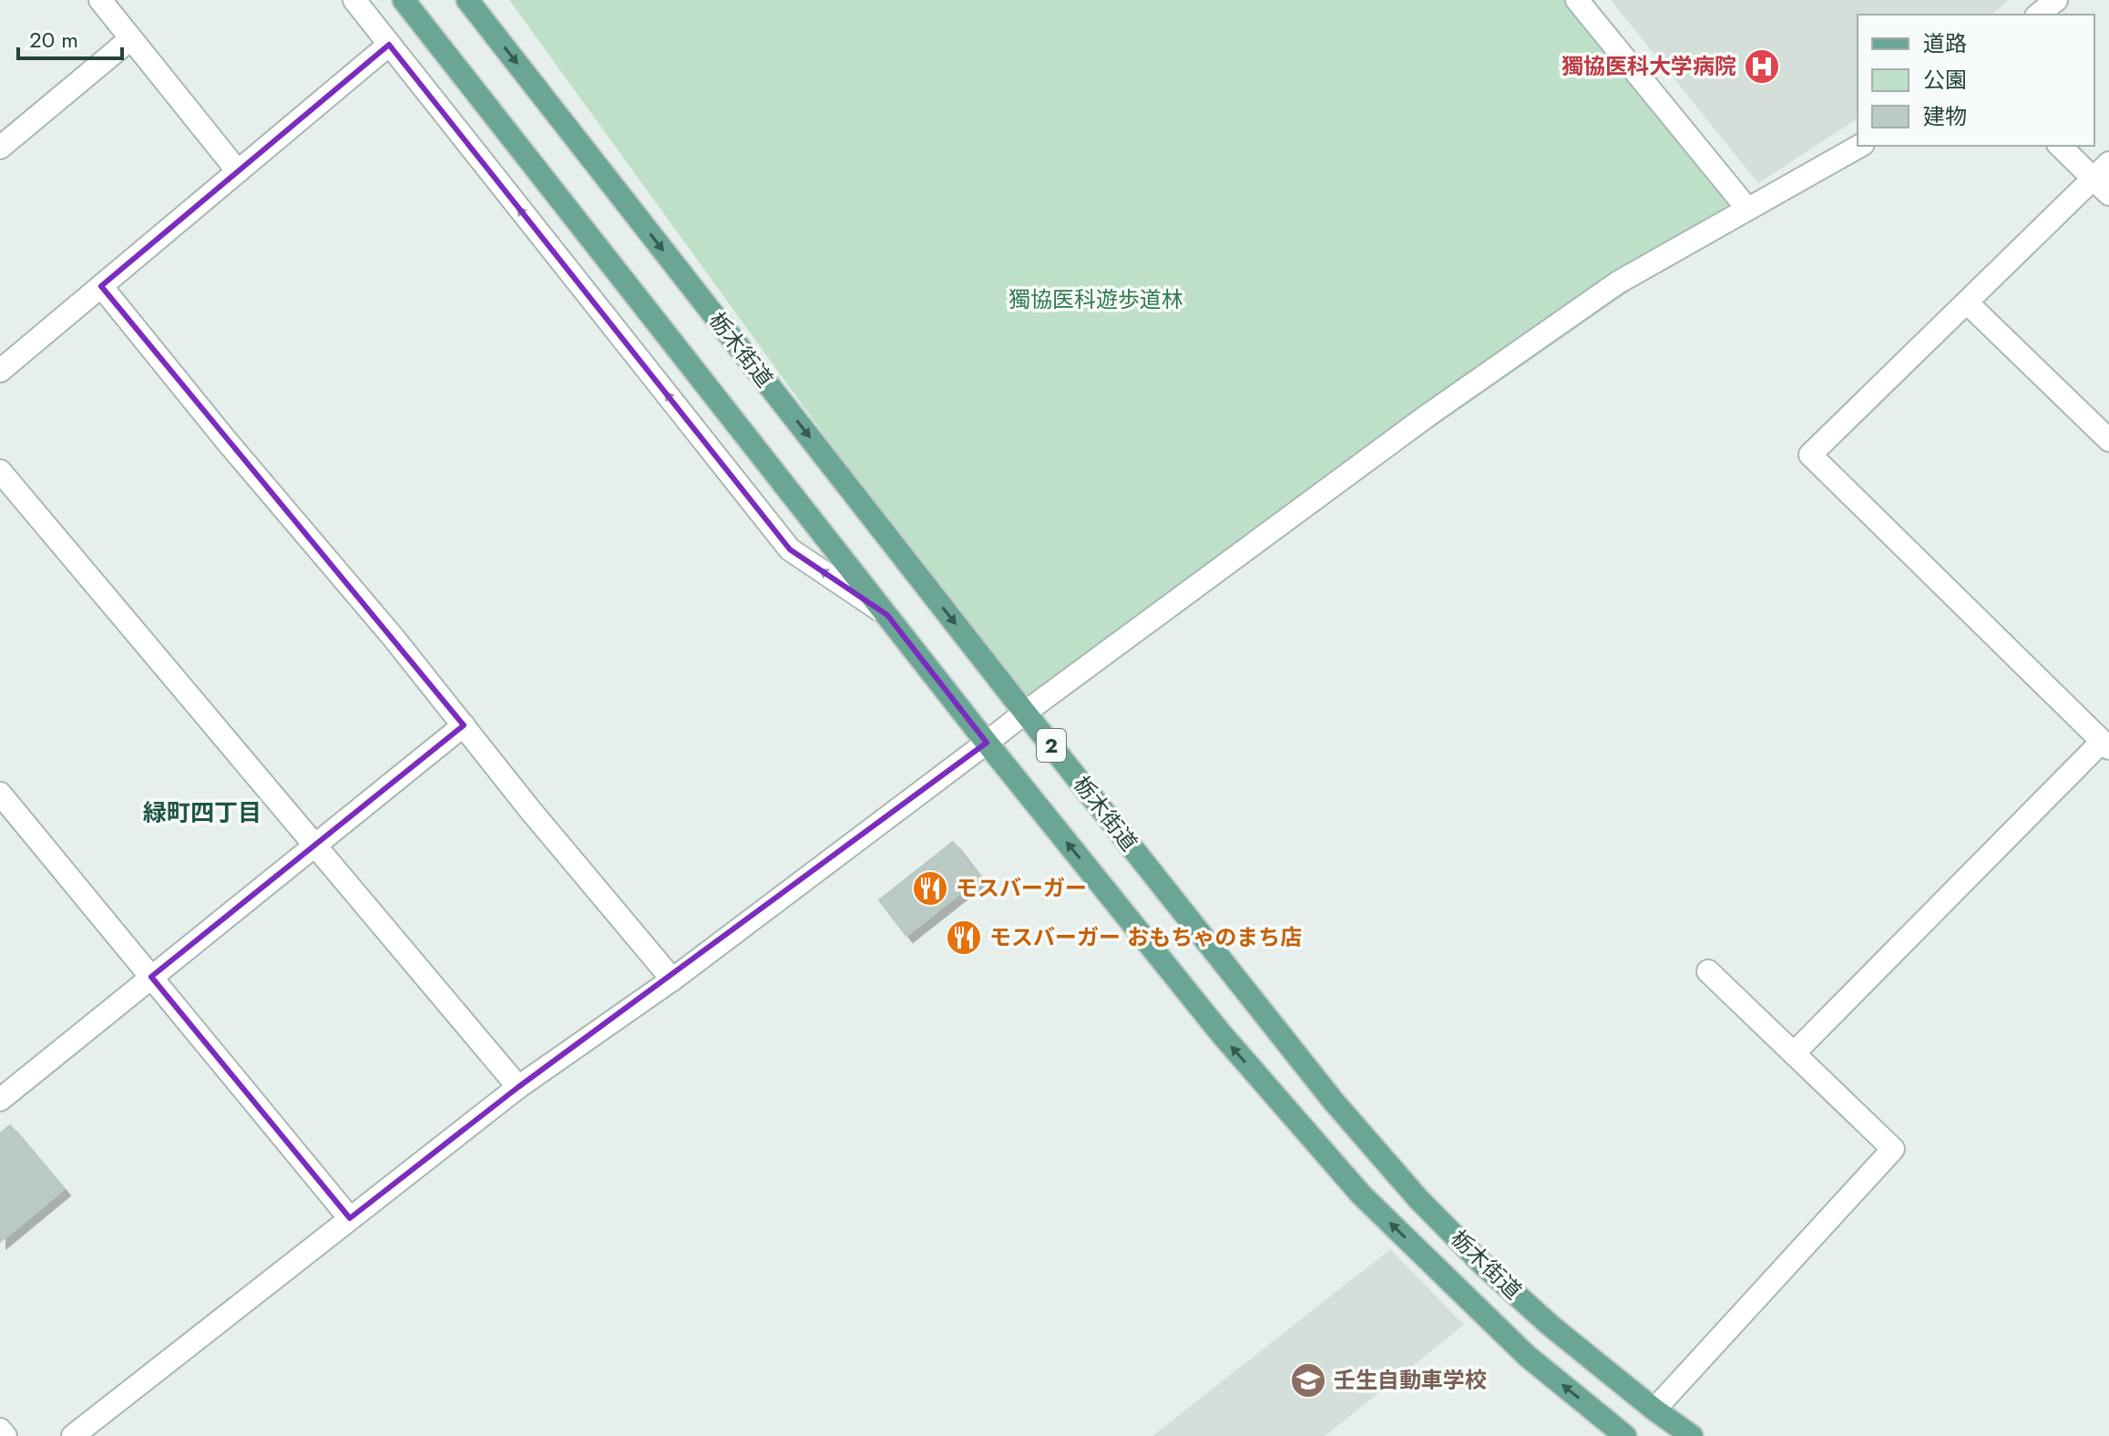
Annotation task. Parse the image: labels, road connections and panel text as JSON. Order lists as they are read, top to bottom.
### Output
{
  "streets": {
    "main road": ["栃木街道", "2"]
  },
  "districts": ["緑町四丁目"],
  "parks": ["獨協医科遊歩道林"],
  "places": {
    "hospital": ["獨協医科大学病院"],
    "restaurant": ["モスバーガー", "モスバーガー おもちゃのまち店"],
    "school or university": ["壬生自動車学校"]
  },
  "legend": ["道路", "公園", "建物"],
  "scale_bar": "20 m"
}
